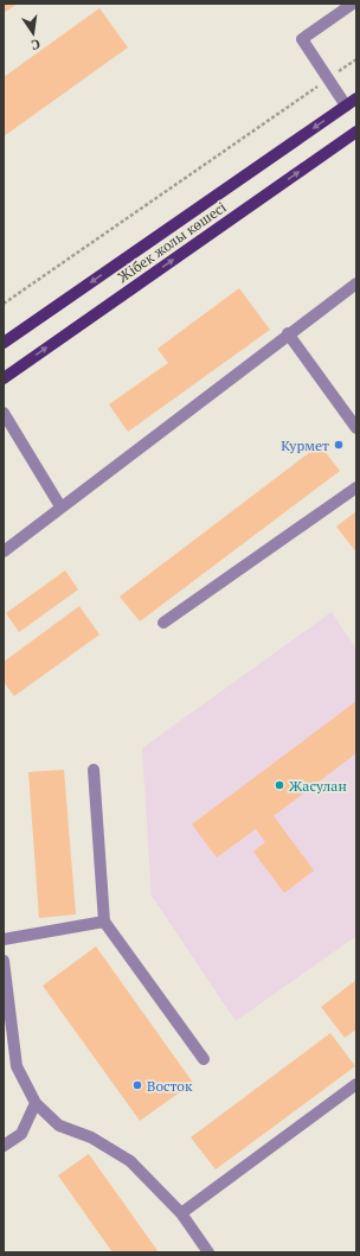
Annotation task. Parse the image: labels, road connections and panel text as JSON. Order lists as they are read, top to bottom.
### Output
{
  "streets": {
    "main road": ["Жібек жолы көшесі"]
  },
  "places": ["Курмет", "Жасулан", "Восток"],
  "north": "bottom"
}
